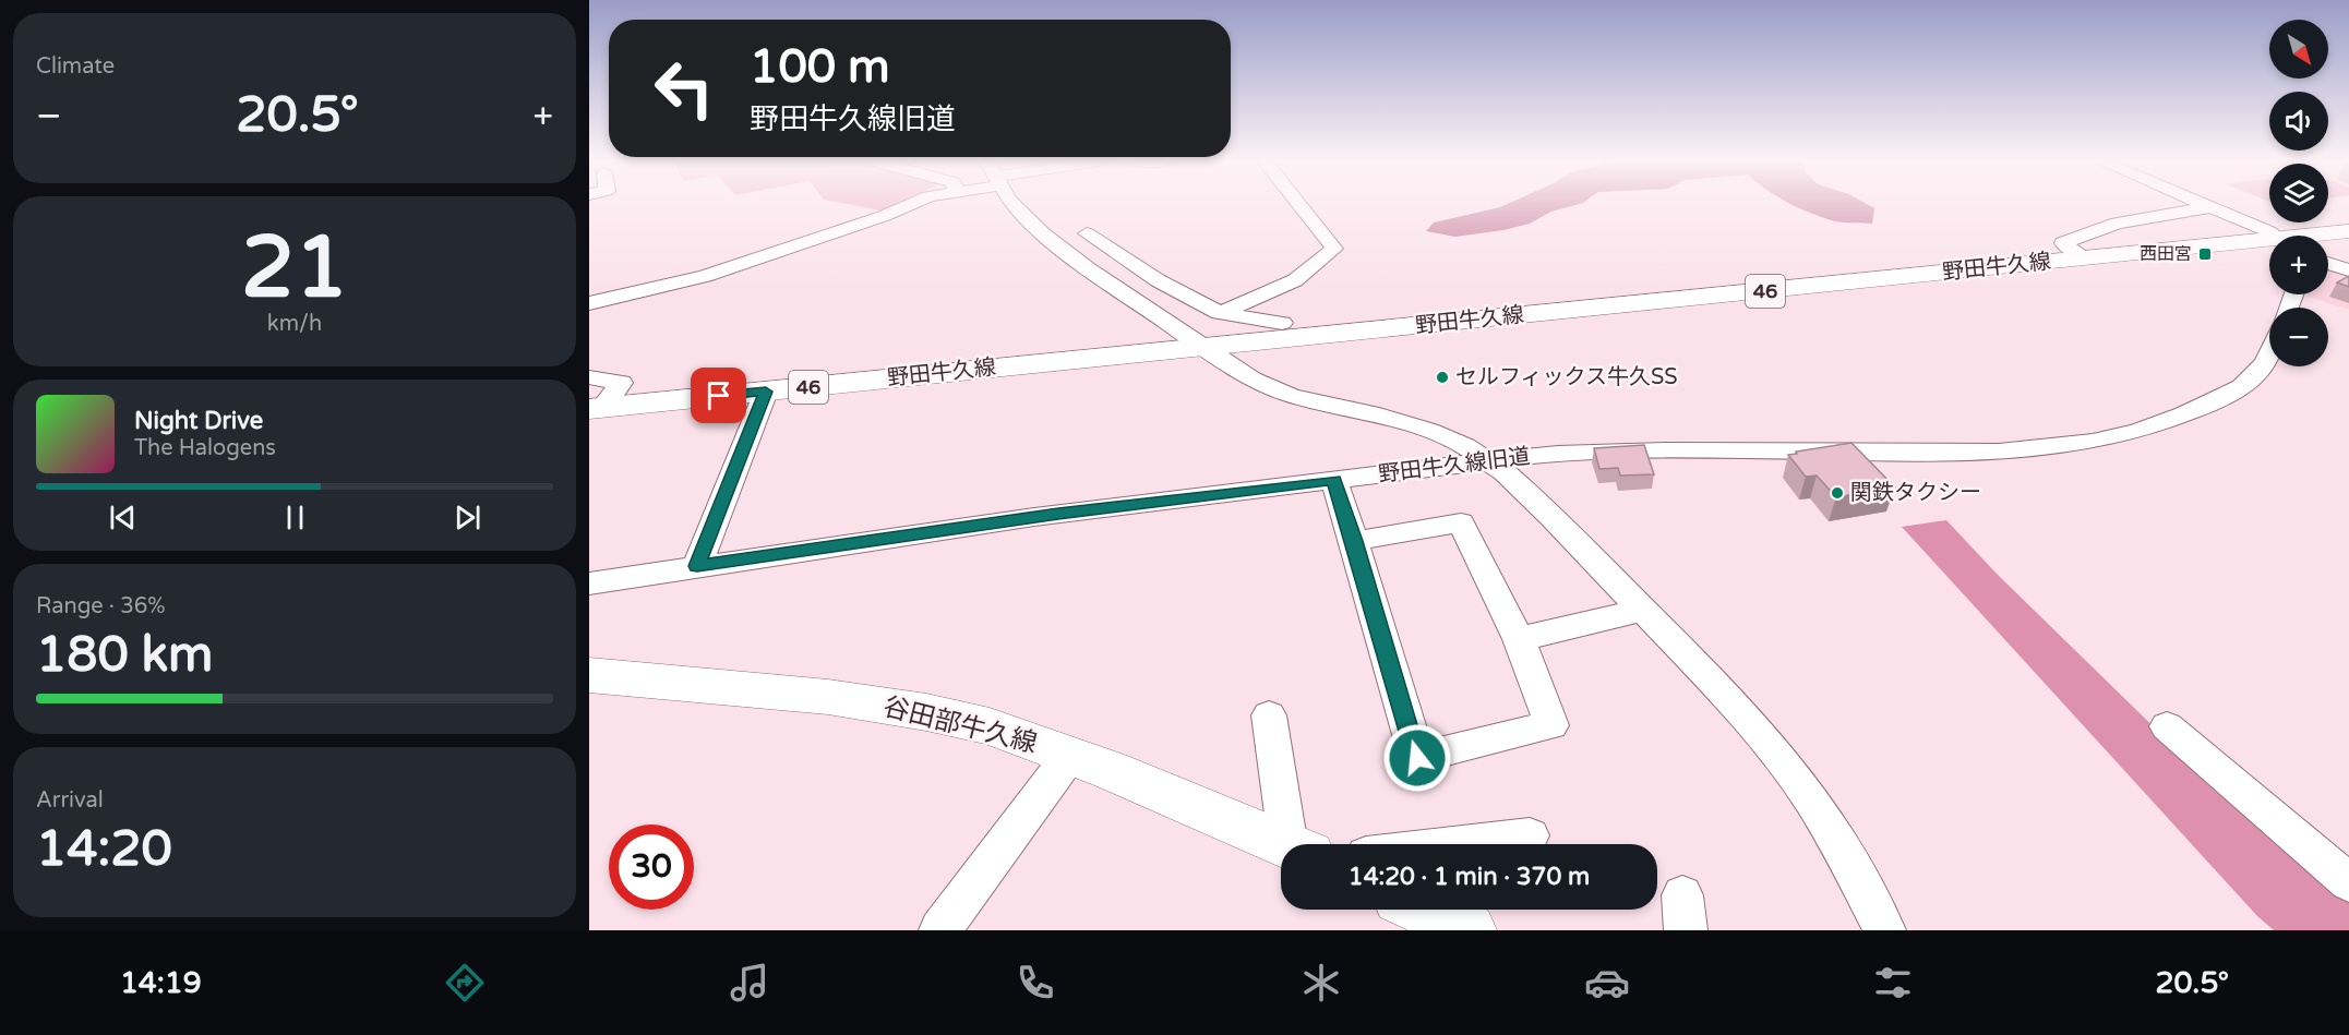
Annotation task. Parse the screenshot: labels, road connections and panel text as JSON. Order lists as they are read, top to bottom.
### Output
{
  "streets": {
    "main road": ["野田牛久線", "46", "谷田部牛久線"],
    "street": ["野田牛久線旧道"]
  },
  "places": {
    "transit": ["西田宮"],
    "other": ["セルフィックス牛久SS", "関鉄タクシー"]
  },
  "north": "bottom right",
  "page": {
    "tile": [
      "Climate",
      ["21", "km/h"],
      ["Range · 36%", "180 km"],
      ["Arrival", "14:20"]
    ],
    "map_buttons": ["+", "−"],
    "turn": ["100 m", "野田牛久線旧道"],
    "heat": ["−", "20.5°", "+"],
    "song": ["Night Drive", "The Halogens"],
    "limit": "30",
    "trip": "14:20 · 1 min · 370 m",
    "tabs": ["14:19", "20.5°"]
  }
}
